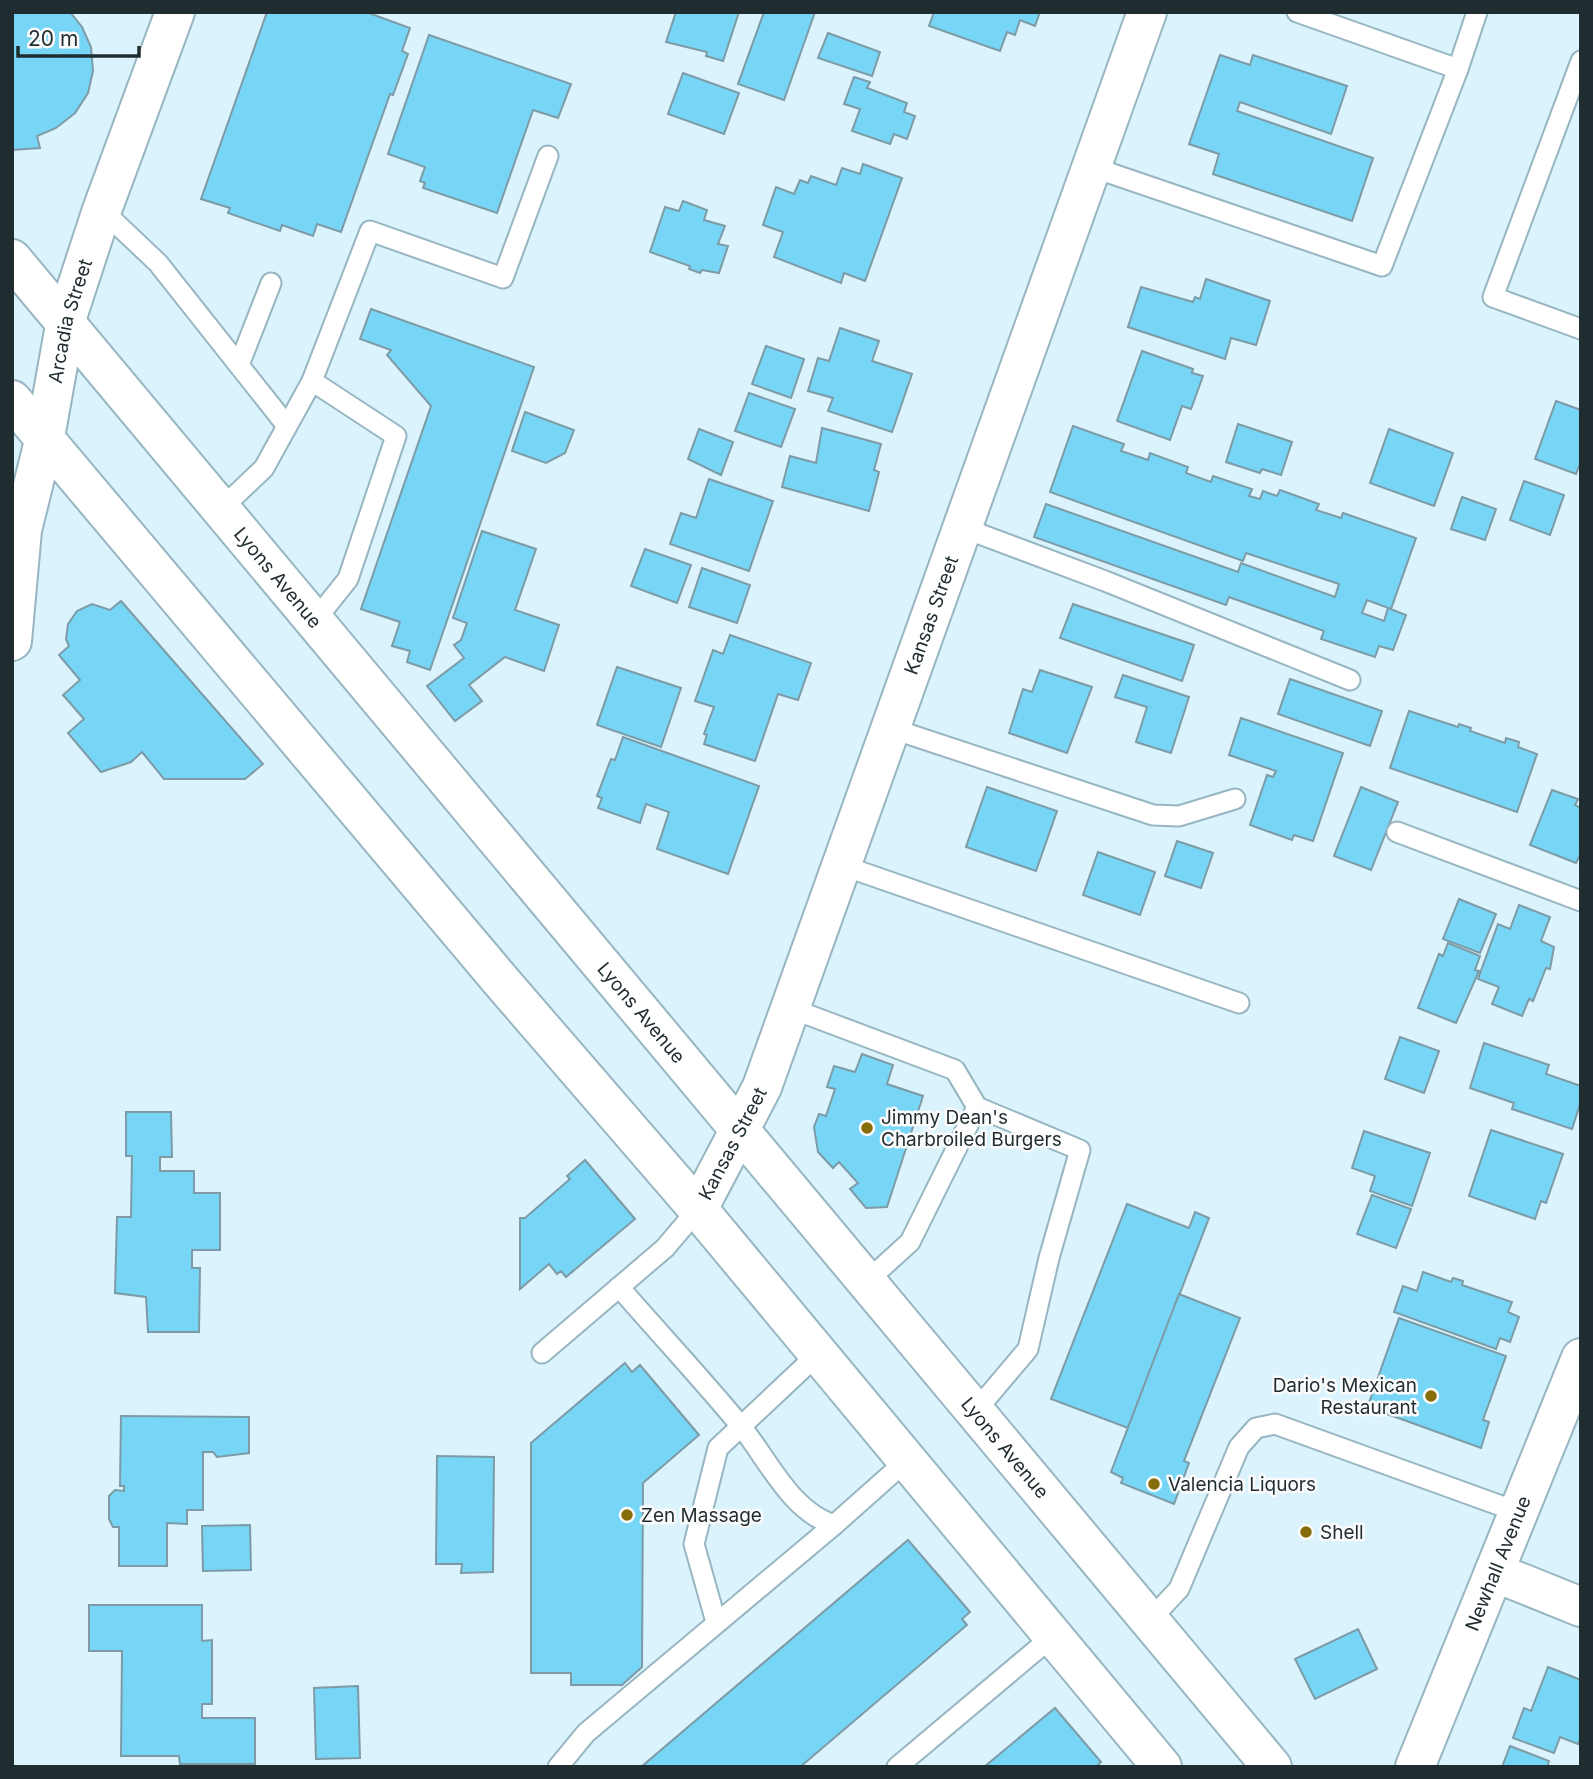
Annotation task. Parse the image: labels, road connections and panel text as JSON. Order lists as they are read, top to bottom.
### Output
{
  "streets": {
    "main road": [
      "Arcadia Street",
      "Lyons Avenue",
      "Kansas Street",
      "Newhall Avenue"
    ]
  },
  "crossings": [
    ["Arcadia Street", "Lyons Avenue"],
    ["Lyons Avenue", "Kansas Street"]
  ],
  "places": [
    "Jimmy Dean's Charbroiled Burgers",
    "Dario's Mexican Restaurant",
    "Valencia Liquors",
    "Zen Massage",
    "Shell"
  ],
  "scale_bar": "20 m"
}
